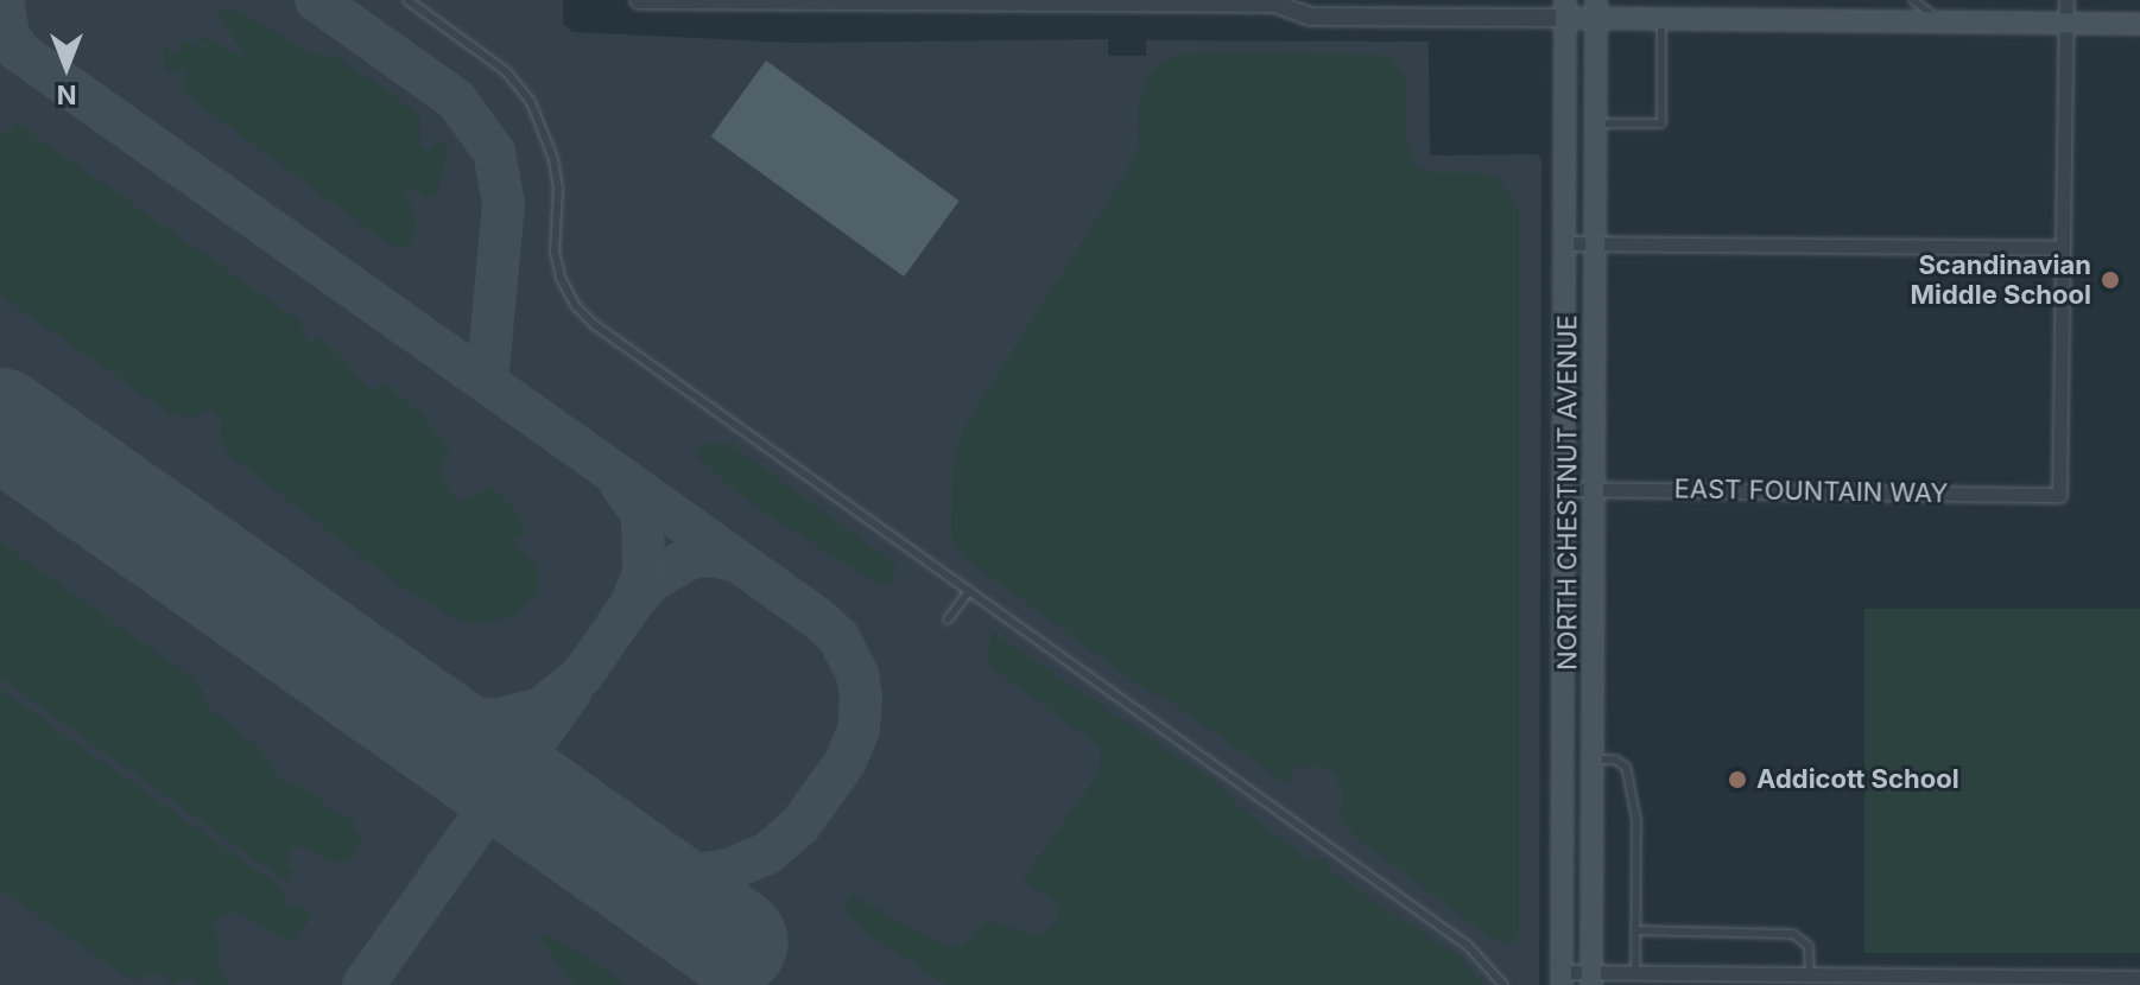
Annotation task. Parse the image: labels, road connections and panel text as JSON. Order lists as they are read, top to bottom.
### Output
{
  "streets": {
    "main road": ["NORTH CHESTNUT AVENUE"],
    "street": ["EAST FOUNTAIN WAY"]
  },
  "crossings": [
    ["EAST FOUNTAIN WAY", "NORTH CHESTNUT AVENUE"]
  ],
  "places": ["Scandinavian Middle School", "Addicott School"],
  "north": "bottom"
}
